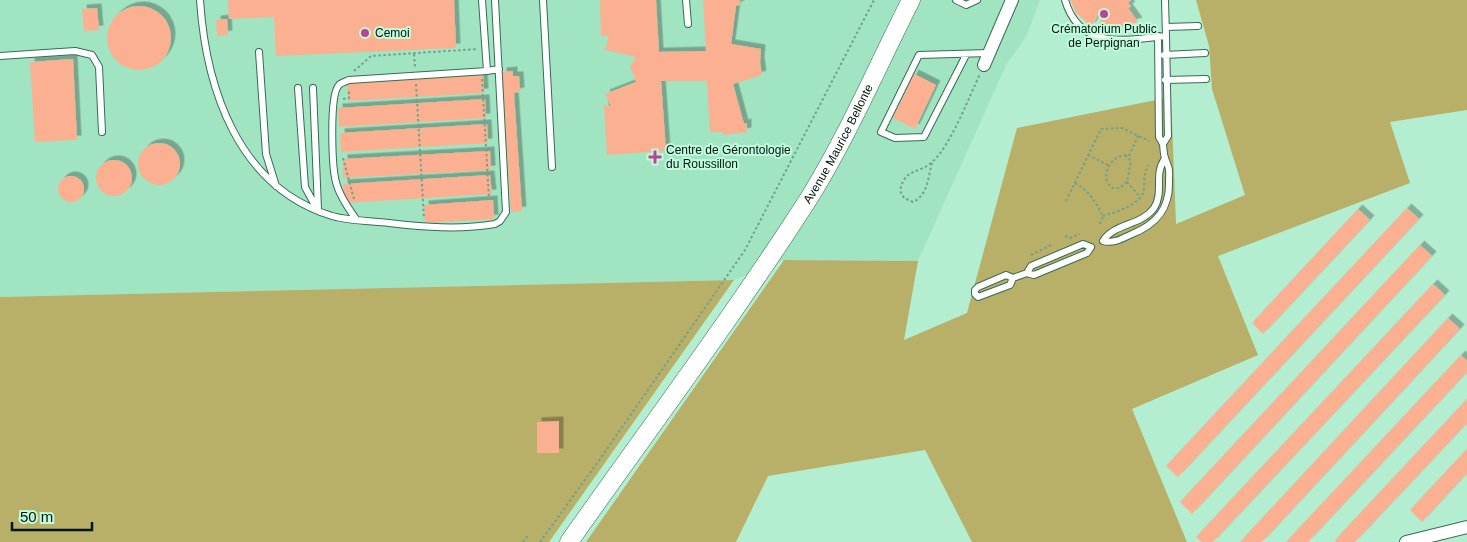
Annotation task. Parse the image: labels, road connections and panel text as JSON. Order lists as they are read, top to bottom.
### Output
{
  "streets": {
    "main road": ["Avenue Maurice Bellonte"]
  },
  "places": {
    "other": ["Crématorium Public de Perpignan", "Cemoi"],
    "health": ["Centre de Gérontologie du Roussillon"]
  },
  "scale_bar": "50 m"
}
